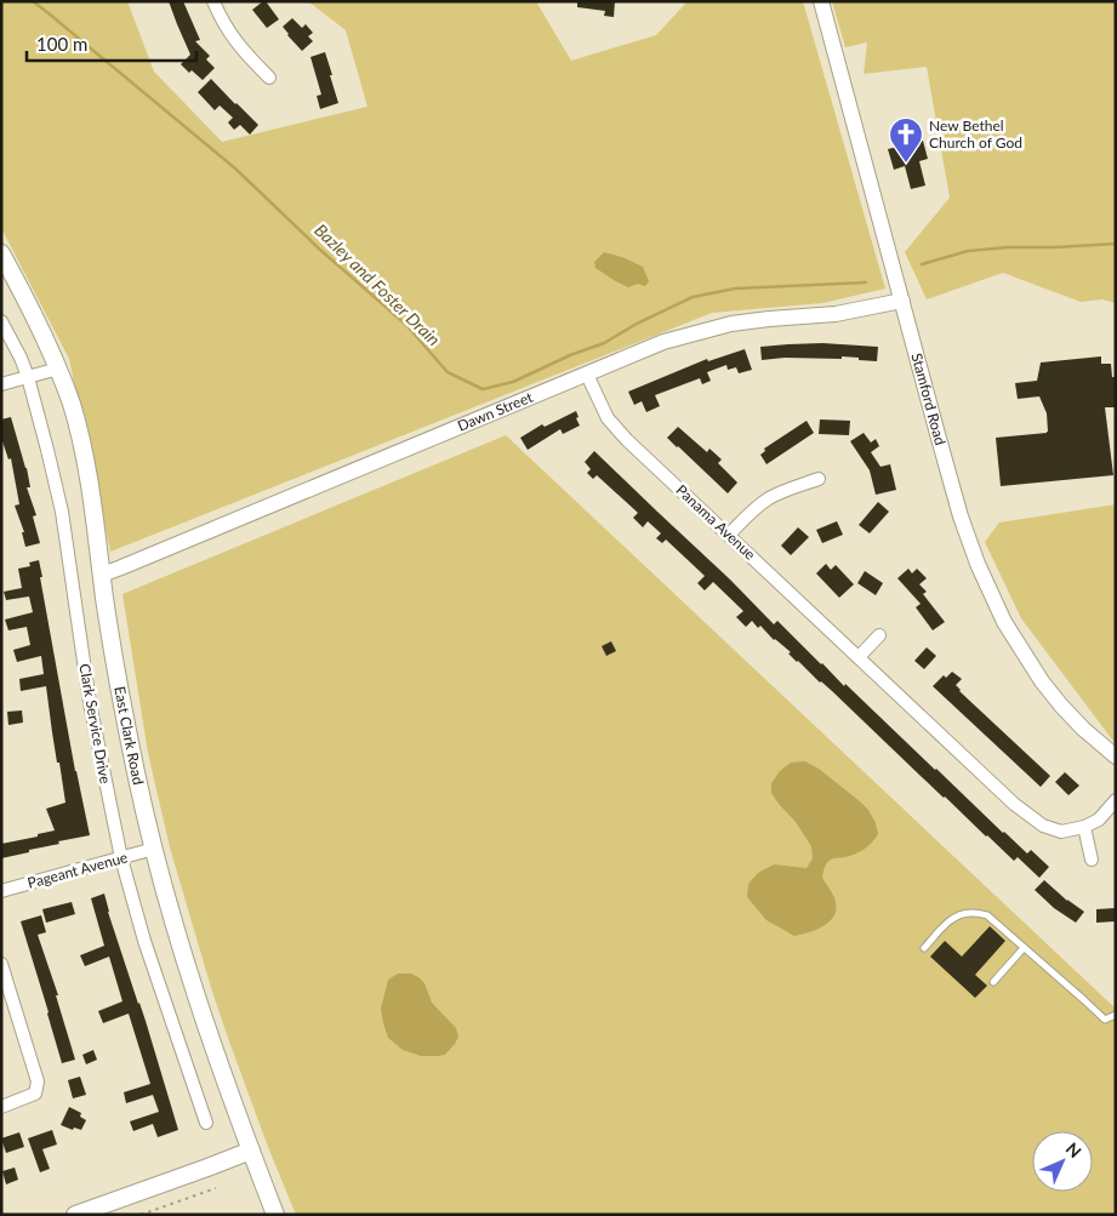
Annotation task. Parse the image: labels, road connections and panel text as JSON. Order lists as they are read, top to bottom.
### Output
{
  "streets": {
    "main road": ["East Clark Road"],
    "street": [
      "Stamford Road",
      "Dawn Street",
      "Panama Avenue",
      "Clark Service Drive",
      "Pageant Avenue"
    ]
  },
  "crossings": [
    ["Stamford Road", "Dawn Street"],
    ["Dawn Street", "Panama Avenue"],
    ["Dawn Street", "East Clark Road"],
    ["Clark Service Drive", "Pageant Avenue"],
    ["East Clark Road", "Pageant Avenue"]
  ],
  "water": ["Bazley and Foster Drain"],
  "places": {
    "church": ["New Bethel Church of God"]
  },
  "scale_bar": "100 m",
  "north": "top right"
}
